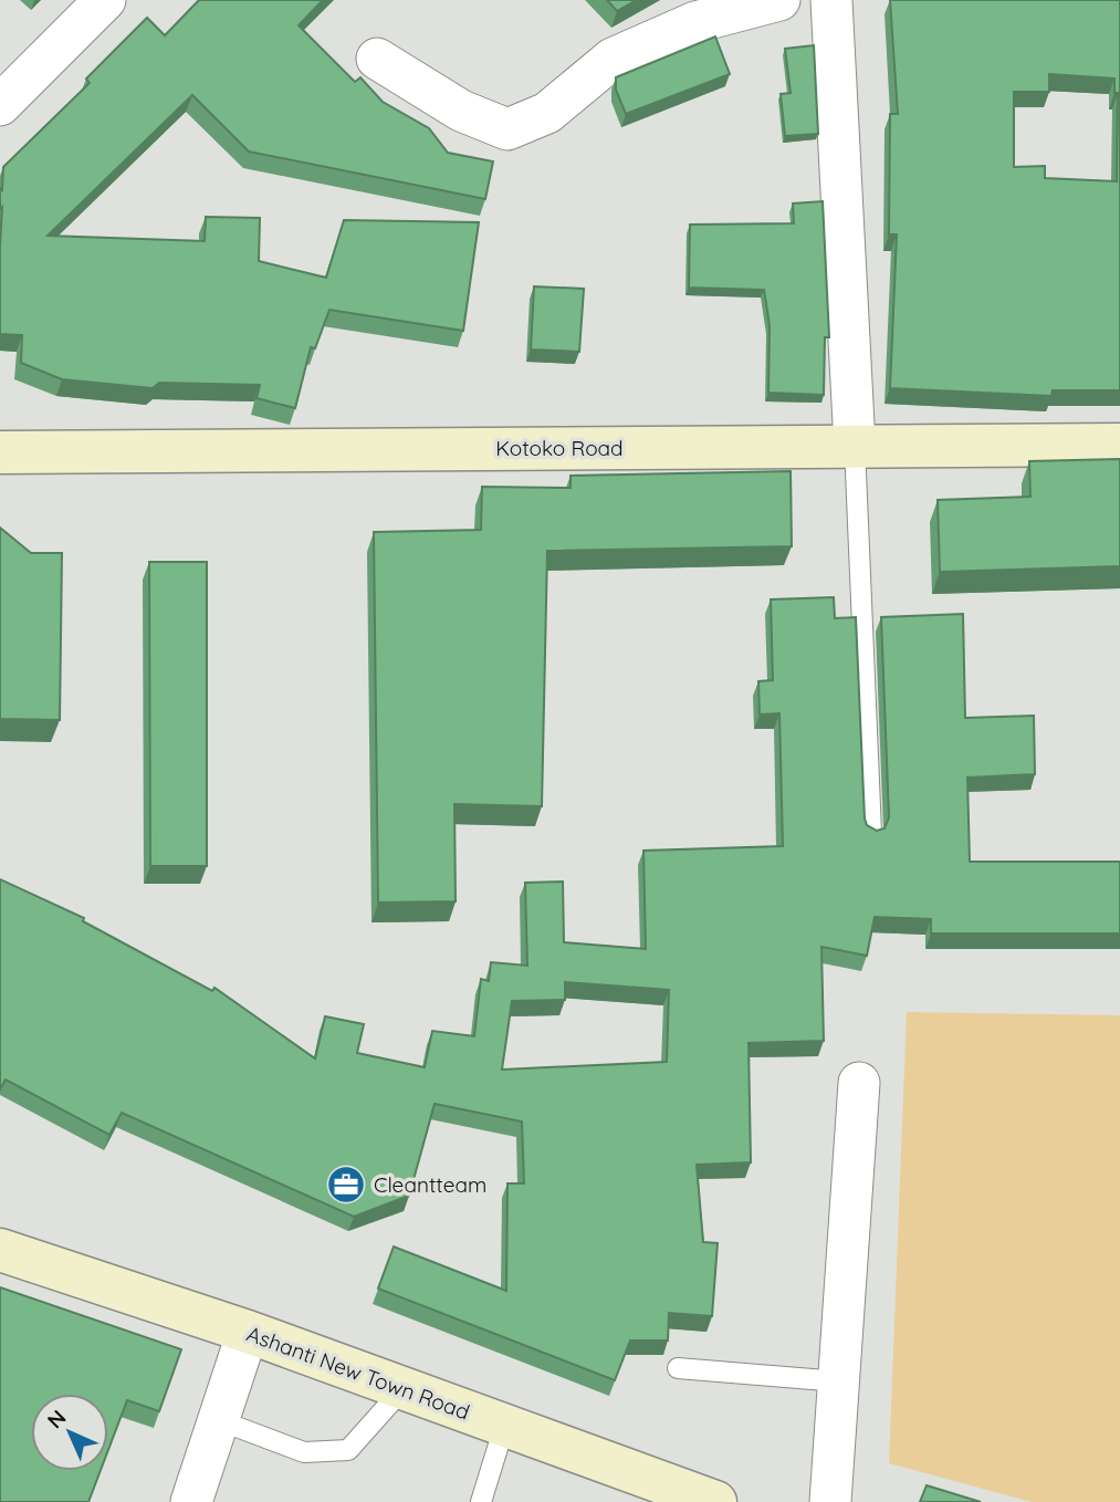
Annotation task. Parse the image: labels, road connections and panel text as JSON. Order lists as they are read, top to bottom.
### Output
{
  "streets": {
    "street": ["Kotoko Road", "Ashanti New Town Road"]
  },
  "places": {
    "office": ["Cleantteam"]
  },
  "north": "top left"
}
